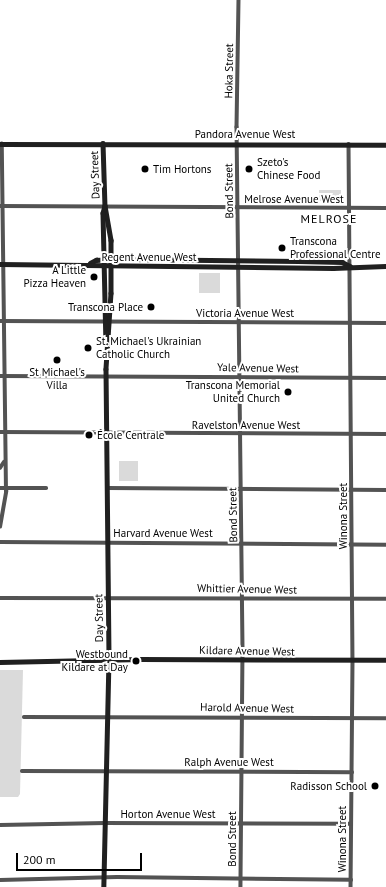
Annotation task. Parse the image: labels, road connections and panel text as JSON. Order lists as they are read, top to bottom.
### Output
{
  "streets": {
    "street": [
      "Hoka Street",
      "Pandora Avenue West",
      "Day Street",
      "Bond Street",
      "Melrose Avenue West",
      "Regent Avenue West",
      "Victoria Avenue West",
      "Yale Avenue West",
      "Ravelston Avenue West",
      "Winona Street",
      "Harvard Avenue West",
      "Whittier Avenue West",
      "Kildare Avenue West",
      "Harold Avenue West",
      "Ralph Avenue West",
      "Horton Avenue West"
    ]
  },
  "crossings": [
    ["Hoka Street", "Pandora Avenue West"],
    ["Hoka Street", "Bond Street"],
    ["Pandora Avenue West", "Day Street"],
    ["Pandora Avenue West", "Bond Street"],
    ["Pandora Avenue West", "Winona Street"],
    ["Day Street", "Melrose Avenue West"],
    ["Day Street", "Regent Avenue West"],
    ["Day Street", "Victoria Avenue West"],
    ["Day Street", "Yale Avenue West"],
    ["Day Street", "Ravelston Avenue West"],
    ["Day Street", "Harvard Avenue West"],
    ["Day Street", "Whittier Avenue West"],
    ["Day Street", "Kildare Avenue West"],
    ["Day Street", "Harold Avenue West"],
    ["Day Street", "Ralph Avenue West"],
    ["Day Street", "Horton Avenue West"],
    ["Bond Street", "Melrose Avenue West"],
    ["Bond Street", "Regent Avenue West"],
    ["Bond Street", "Victoria Avenue West"],
    ["Bond Street", "Yale Avenue West"],
    ["Bond Street", "Ravelston Avenue West"],
    ["Bond Street", "Harvard Avenue West"],
    ["Bond Street", "Whittier Avenue West"],
    ["Bond Street", "Kildare Avenue West"],
    ["Bond Street", "Harold Avenue West"],
    ["Bond Street", "Ralph Avenue West"],
    ["Bond Street", "Horton Avenue West"],
    ["Melrose Avenue West", "Winona Street"],
    ["Regent Avenue West", "Winona Street"],
    ["Victoria Avenue West", "Winona Street"],
    ["Yale Avenue West", "Winona Street"],
    ["Ravelston Avenue West", "Winona Street"],
    ["Winona Street", "Harvard Avenue West"],
    ["Winona Street", "Whittier Avenue West"],
    ["Winona Street", "Kildare Avenue West"],
    ["Winona Street", "Harold Avenue West"],
    ["Winona Street", "Ralph Avenue West"],
    ["Winona Street", "Horton Avenue West"]
  ],
  "districts": ["MELROSE"],
  "places": [
    "Tim Hortons",
    "Szeto's Chinese Food",
    "Transcona Professional Centre",
    "A Little Pizza Heaven",
    "Transcona Place",
    "St. Michael's Ukrainian Catholic Church",
    "St Michael's Villa",
    "Transcona Memorial United Church",
    "École Centrale",
    "Westbound Kildare at Day",
    "Radisson School"
  ],
  "scale_bar": "200 m"
}
